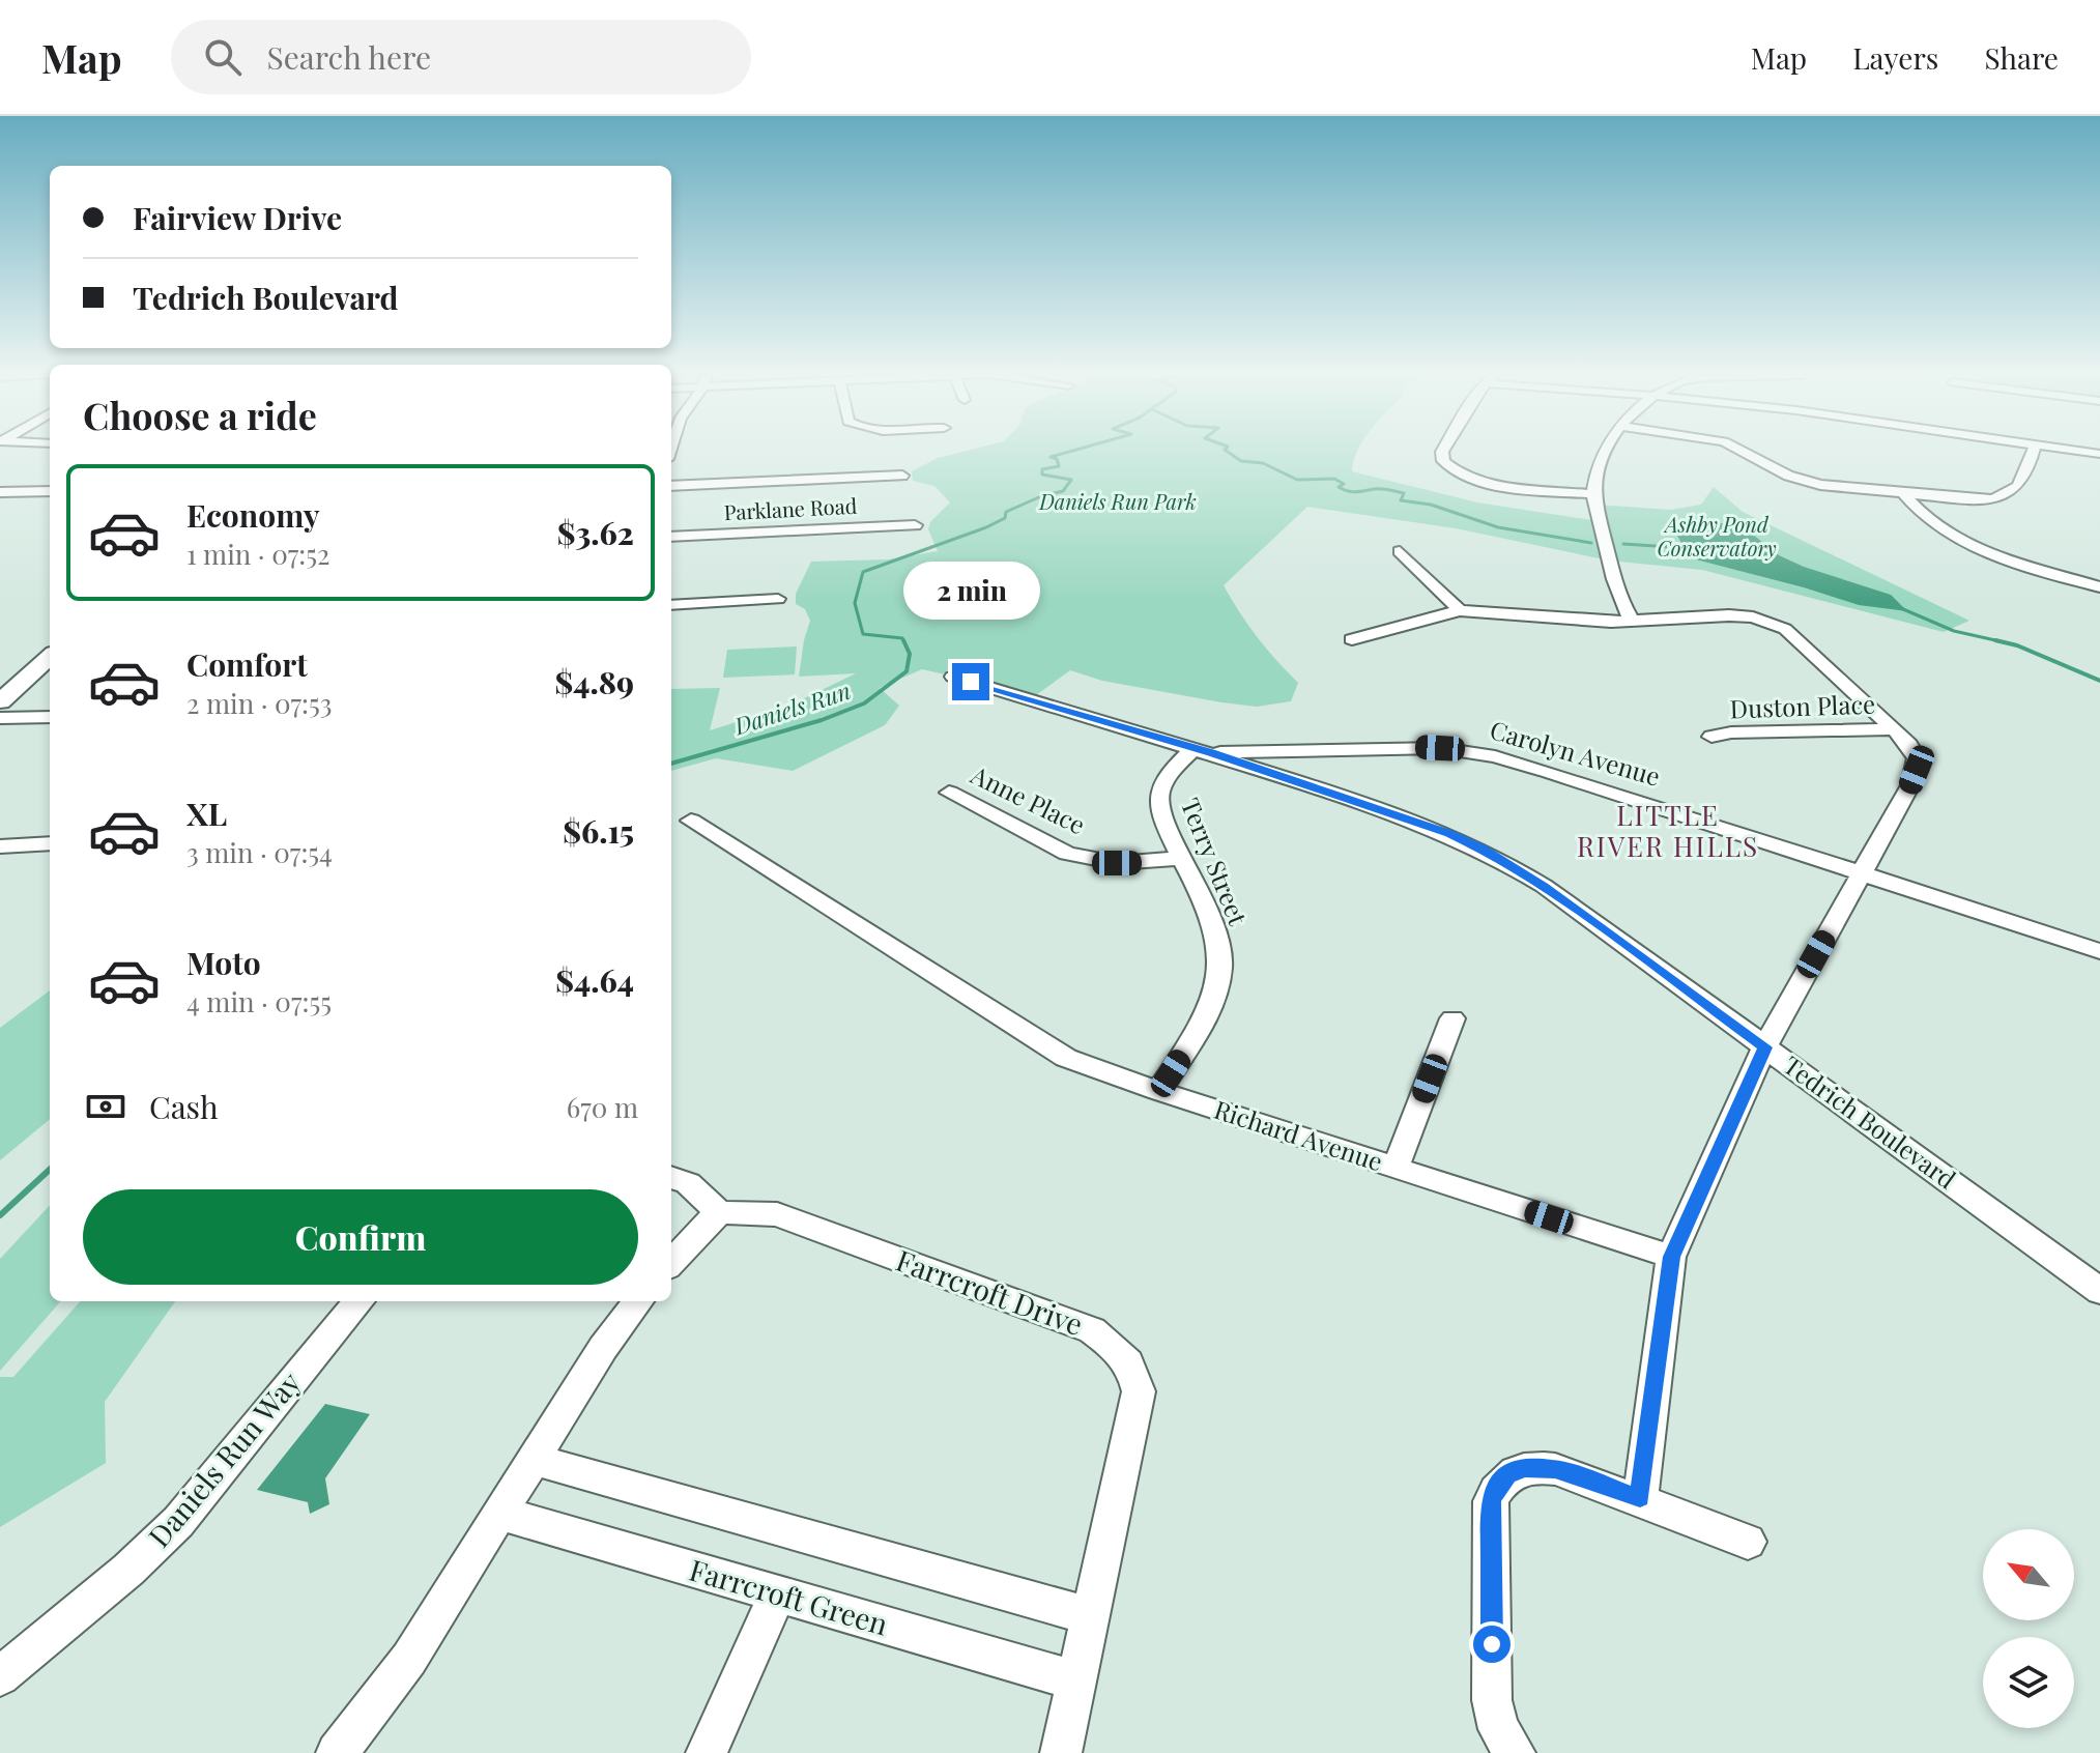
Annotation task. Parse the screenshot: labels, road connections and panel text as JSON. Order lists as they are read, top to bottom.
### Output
{
  "streets": {
    "street": [
      "Parklane Road",
      "Duston Place",
      "Carolyn Avenue",
      "Anne Place",
      "Terry Street",
      "Tedrich Boulevard",
      "Richard Avenue",
      "Farrcroft Drive",
      "Daniels Run Way",
      "Farrcroft Green"
    ]
  },
  "crossings": [
    ["Carolyn Avenue", "Terry Street"],
    ["Carolyn Avenue", "Tedrich Boulevard"],
    ["Anne Place", "Terry Street"],
    ["Terry Street", "Tedrich Boulevard"],
    ["Terry Street", "Richard Avenue"],
    ["Farrcroft Drive", "Farrcroft Green"]
  ],
  "districts": ["LITTLE RIVER HILLS"],
  "water": ["Daniels Run"],
  "parks": ["Daniels Run Park", "Ashby Pond Conservatory"],
  "north": "top left",
  "page": {
    "header": "Map",
    "search": "Search here",
    "nav": ["Map", "Layers", "Share"],
    "banner": ["Fairview Drive", "Tedrich Boulevard"],
    "heading": "Choose a ride",
    "list": [
      {
        "name": "Economy",
        "note": "1 min · 07:52",
        "value": "$3.62"
      },
      {
        "name": "Comfort",
        "note": "2 min · 07:53",
        "value": "$4.89"
      },
      {
        "name": "XL",
        "note": "3 min · 07:54",
        "value": "$6.15"
      },
      {
        "name": "Moto",
        "note": "4 min · 07:55",
        "value": "$4.64"
      }
    ],
    "bubble": "2 min",
    "pay": ["Cash", "670 m"],
    "buttons": "Confirm"
  }
}
